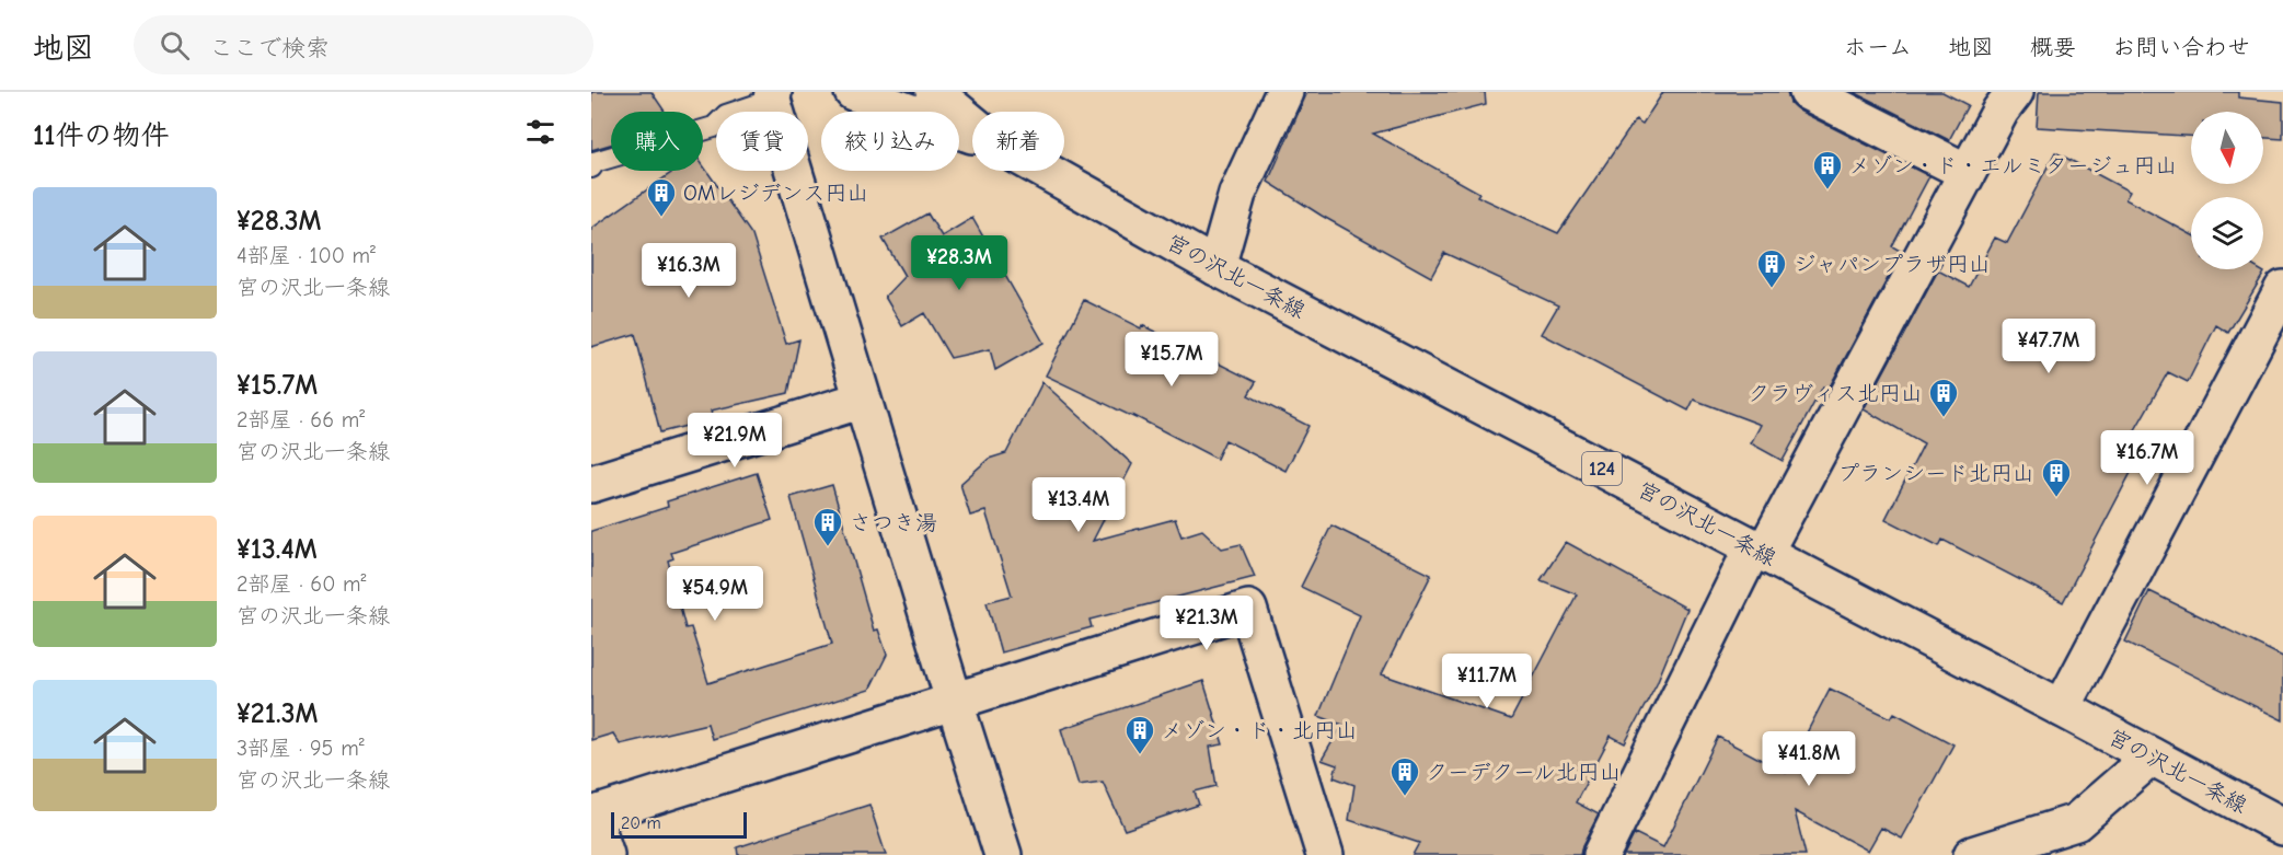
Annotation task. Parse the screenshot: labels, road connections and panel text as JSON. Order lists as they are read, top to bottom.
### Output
{
  "streets": {
    "street": ["宮の沢北一条線", "124"]
  },
  "places": {
    "building": [
      "メゾン・ド・エルミタージュ円山",
      "OMレジデンス円山",
      "ジャパンプラザ円山",
      "クラヴィス北円山",
      "プランシード北円山",
      "さつき湯",
      "メゾン・ド・北円山",
      "クーデクール北円山"
    ]
  },
  "scale_bar": "20 m",
  "north": "bottom",
  "page": {
    "header": "地図",
    "search": "ここで検索",
    "nav": [
      "ホーム",
      "地図",
      "概要",
      "お問い合わせ"
    ],
    "heading": "11件の物件",
    "chip": [
      "購入",
      "賃貸",
      "絞り込み",
      "新着"
    ],
    "list": [
      {
        "name": "¥28.3M",
        "note": "4部屋 · 100 m² · 宮の沢北一条線"
      },
      {
        "name": "¥15.7M",
        "note": "2部屋 · 66 m² · 宮の沢北一条線"
      },
      {
        "name": "¥13.4M",
        "note": "2部屋 · 60 m² · 宮の沢北一条線"
      },
      {
        "name": "¥21.3M",
        "note": "3部屋 · 95 m² · 宮の沢北一条線"
      }
    ],
    "price": [
      "¥28.3M",
      "¥16.3M",
      "¥47.7M",
      "¥15.7M",
      "¥21.9M",
      "¥16.7M",
      "¥13.4M",
      "¥54.9M",
      "¥21.3M",
      "¥11.7M",
      "¥41.8M"
    ],
    "scale": "20 m"
  }
}
